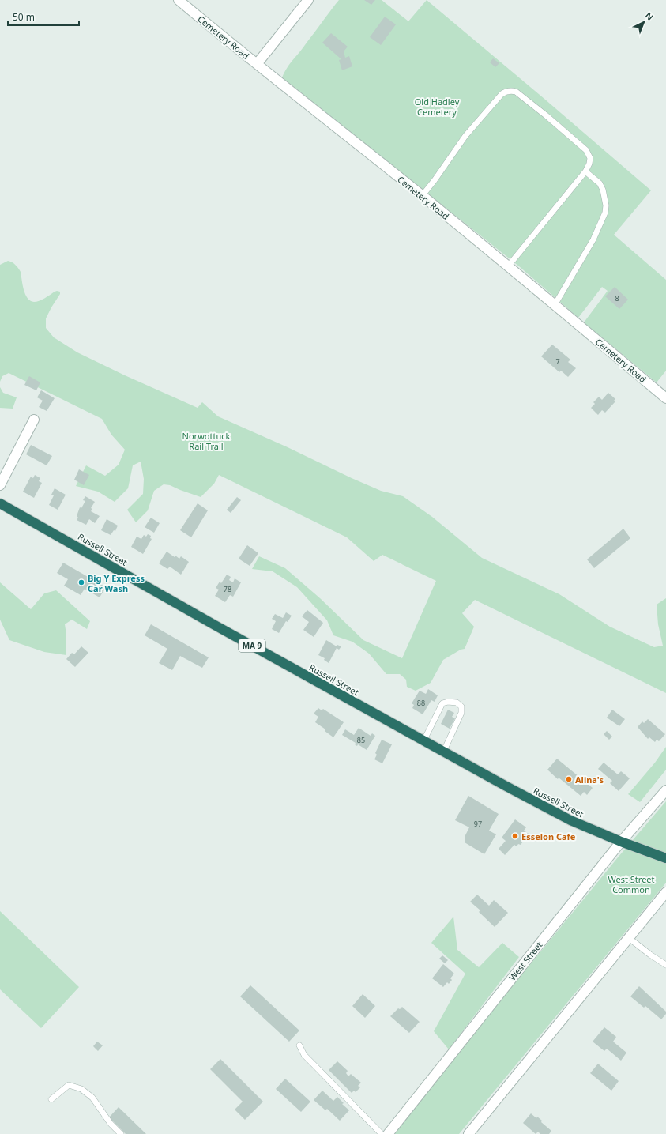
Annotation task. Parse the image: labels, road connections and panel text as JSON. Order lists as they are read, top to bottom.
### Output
{
  "streets": {
    "highway": ["Russell Street", "MA 9"],
    "street": ["Cemetery Road", "West Street"]
  },
  "crossings": [
    ["Russell Street", "West Street"]
  ],
  "parks": ["Old Hadley Cemetery", "Norwottuck Rail Trail", "West Street Common"],
  "places": ["Big Y Express Car Wash", "Alina's", "Esselon Cafe"],
  "house_numbers": [
    "8",
    "7",
    "78",
    "88",
    "85",
    "97"
  ],
  "scale_bar": "50 m",
  "north": "top right"
}
